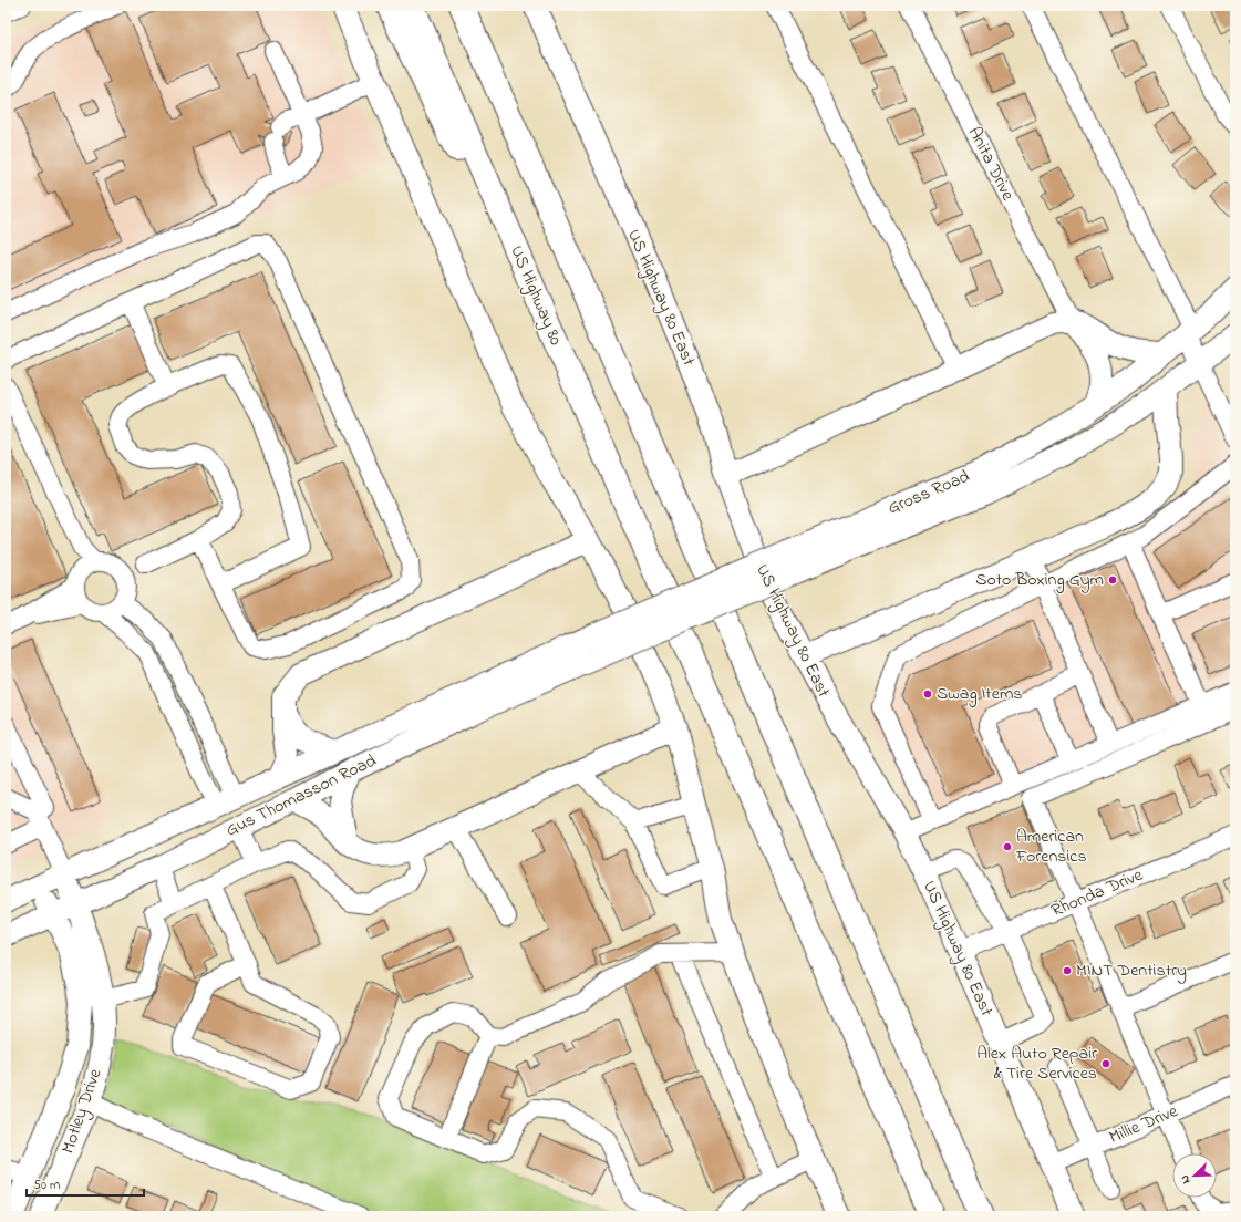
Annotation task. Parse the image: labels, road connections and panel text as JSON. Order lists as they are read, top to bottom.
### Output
{
  "streets": {
    "highway": ["US Highway 80"],
    "main road": [
      "US Highway 80 East",
      "Gross Road",
      "Gus Thomasson Road",
      "Motley Drive"
    ],
    "street": ["Anita Drive", "Rhonda Drive", "Millie Drive"]
  },
  "crossings": [
    ["US Highway 80 East", "Rhonda Drive"],
    ["US Highway 80 East", "Millie Drive"],
    ["Gross Road", "Gus Thomasson Road"],
    ["Gus Thomasson Road", "Motley Drive"]
  ],
  "places": [
    "Soto Boxing Gym",
    "Swag Items",
    "American Forensics",
    "MINT Dentistry",
    "Alex Auto Repair & Tire Services"
  ],
  "scale_bar": "50 m",
  "north": "bottom left"
}
